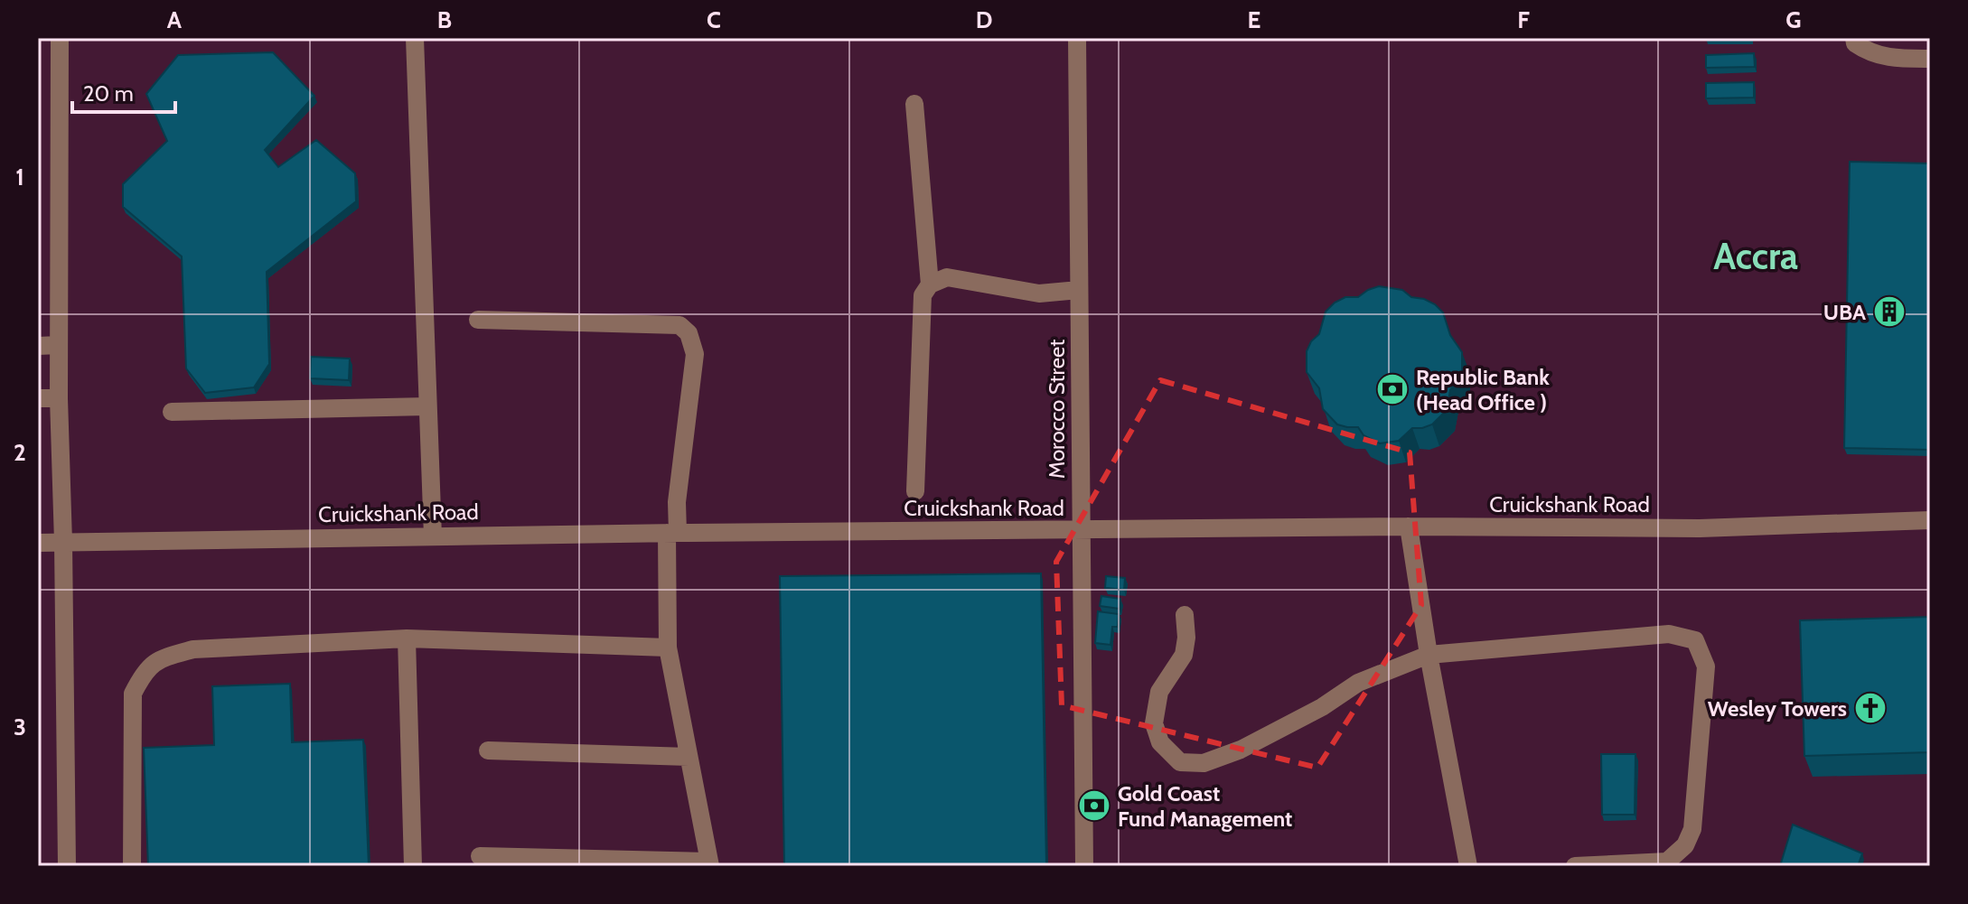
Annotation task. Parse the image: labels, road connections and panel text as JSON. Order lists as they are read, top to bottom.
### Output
{
  "streets": {
    "street": ["Morocco Street", "Cruickshank Road"]
  },
  "crossings": [
    ["Morocco Street", "Cruickshank Road"]
  ],
  "districts": ["Accra"],
  "places": {
    "building": ["UBA"],
    "bank": ["Republic Bank (Head Office )", "Gold Coast Fund Management"],
    "church": ["Wesley Towers"]
  },
  "scale_bar": "20 m",
  "grid": {
    "columns": [
      "A",
      "B",
      "C",
      "D",
      "E",
      "F",
      "G"
    ],
    "rows": ["1", "2", "3"]
  }
}
